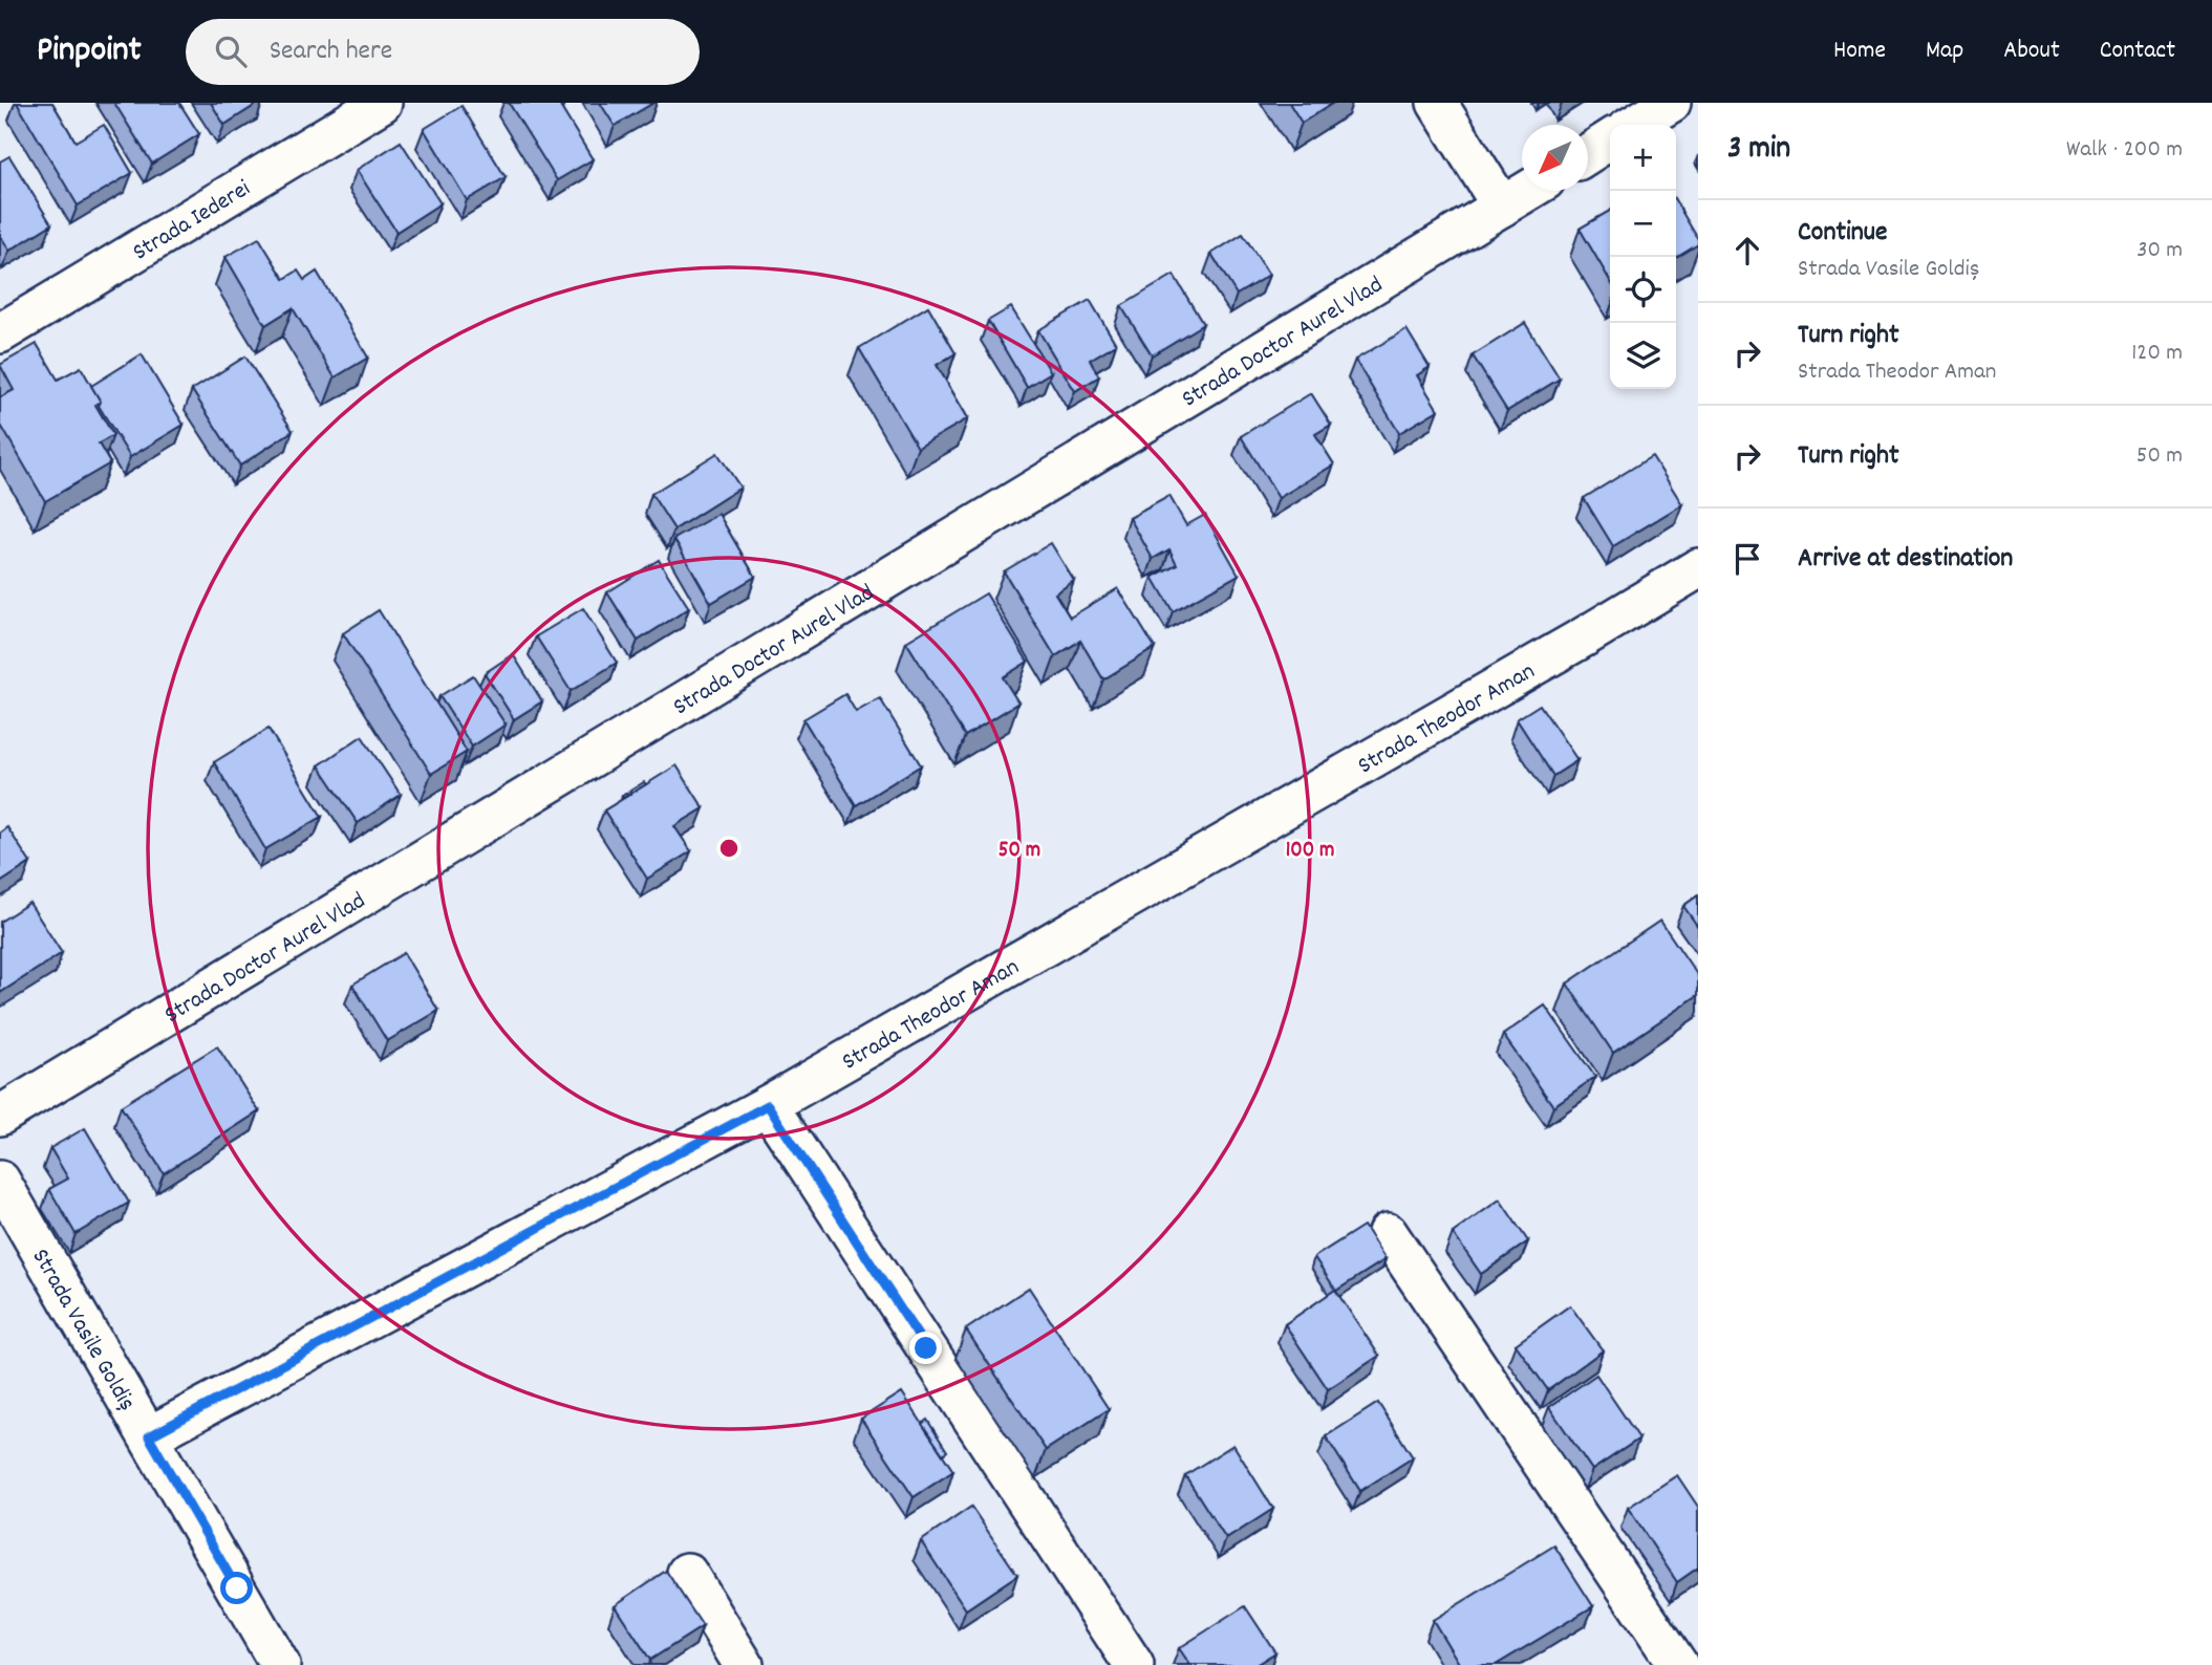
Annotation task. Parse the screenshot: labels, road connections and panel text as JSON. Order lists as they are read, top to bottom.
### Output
{
  "streets": {
    "street": [
      "Strada Iederei",
      "Strada Doctor Aurel Vlad",
      "Strada Theodor Aman",
      "Strada Vasile Goldiș"
    ]
  },
  "crossings": [
    ["Strada Theodor Aman", "Strada Vasile Goldiș"]
  ],
  "north": "bottom left",
  "page": {
    "header": "Pinpoint",
    "search": "Search here",
    "nav": [
      "Home",
      "Map",
      "About",
      "Contact"
    ],
    "heading": ["3 min", "Walk · 200 m"],
    "map_buttons": ["+", "−"],
    "list": [
      ["Continue", "Strada Vasile Goldiș", "30 m"],
      ["Turn right", "Strada Theodor Aman", "120 m"],
      ["Turn right", "50 m"],
      "Arrive at destination"
    ]
  },
  "rings": ["50 m", "100 m"]
}
